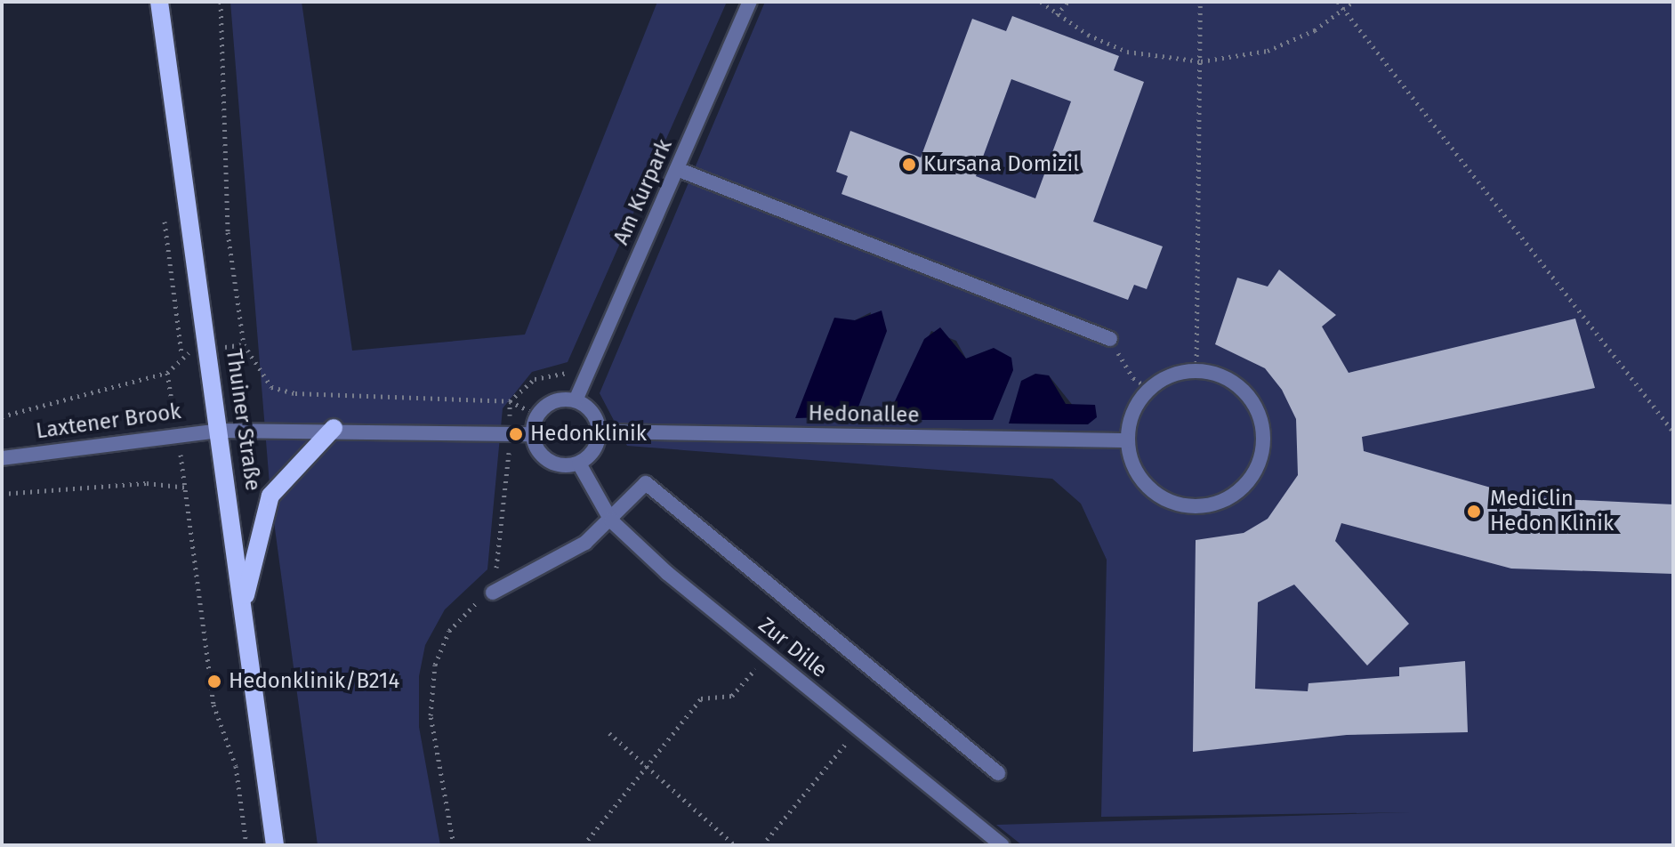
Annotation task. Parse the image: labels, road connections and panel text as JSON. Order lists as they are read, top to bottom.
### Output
{
  "streets": {
    "main road": ["Thuiner Straße"],
    "street": [
      "Am Kurpark",
      "Hedonallee",
      "Laxtener Brook",
      "Zur Dille"
    ]
  },
  "crossings": [
    ["Am Kurpark", "Hedonallee"],
    ["Am Kurpark", "Zur Dille"],
    ["Hedonallee", "Zur Dille"],
    ["Thuiner Straße", "Laxtener Brook"]
  ],
  "places": [
    "Kursana Domizil",
    "Hedonklinik",
    "MediClin Hedon Klinik",
    "Hedonklinik/B214"
  ]
}
